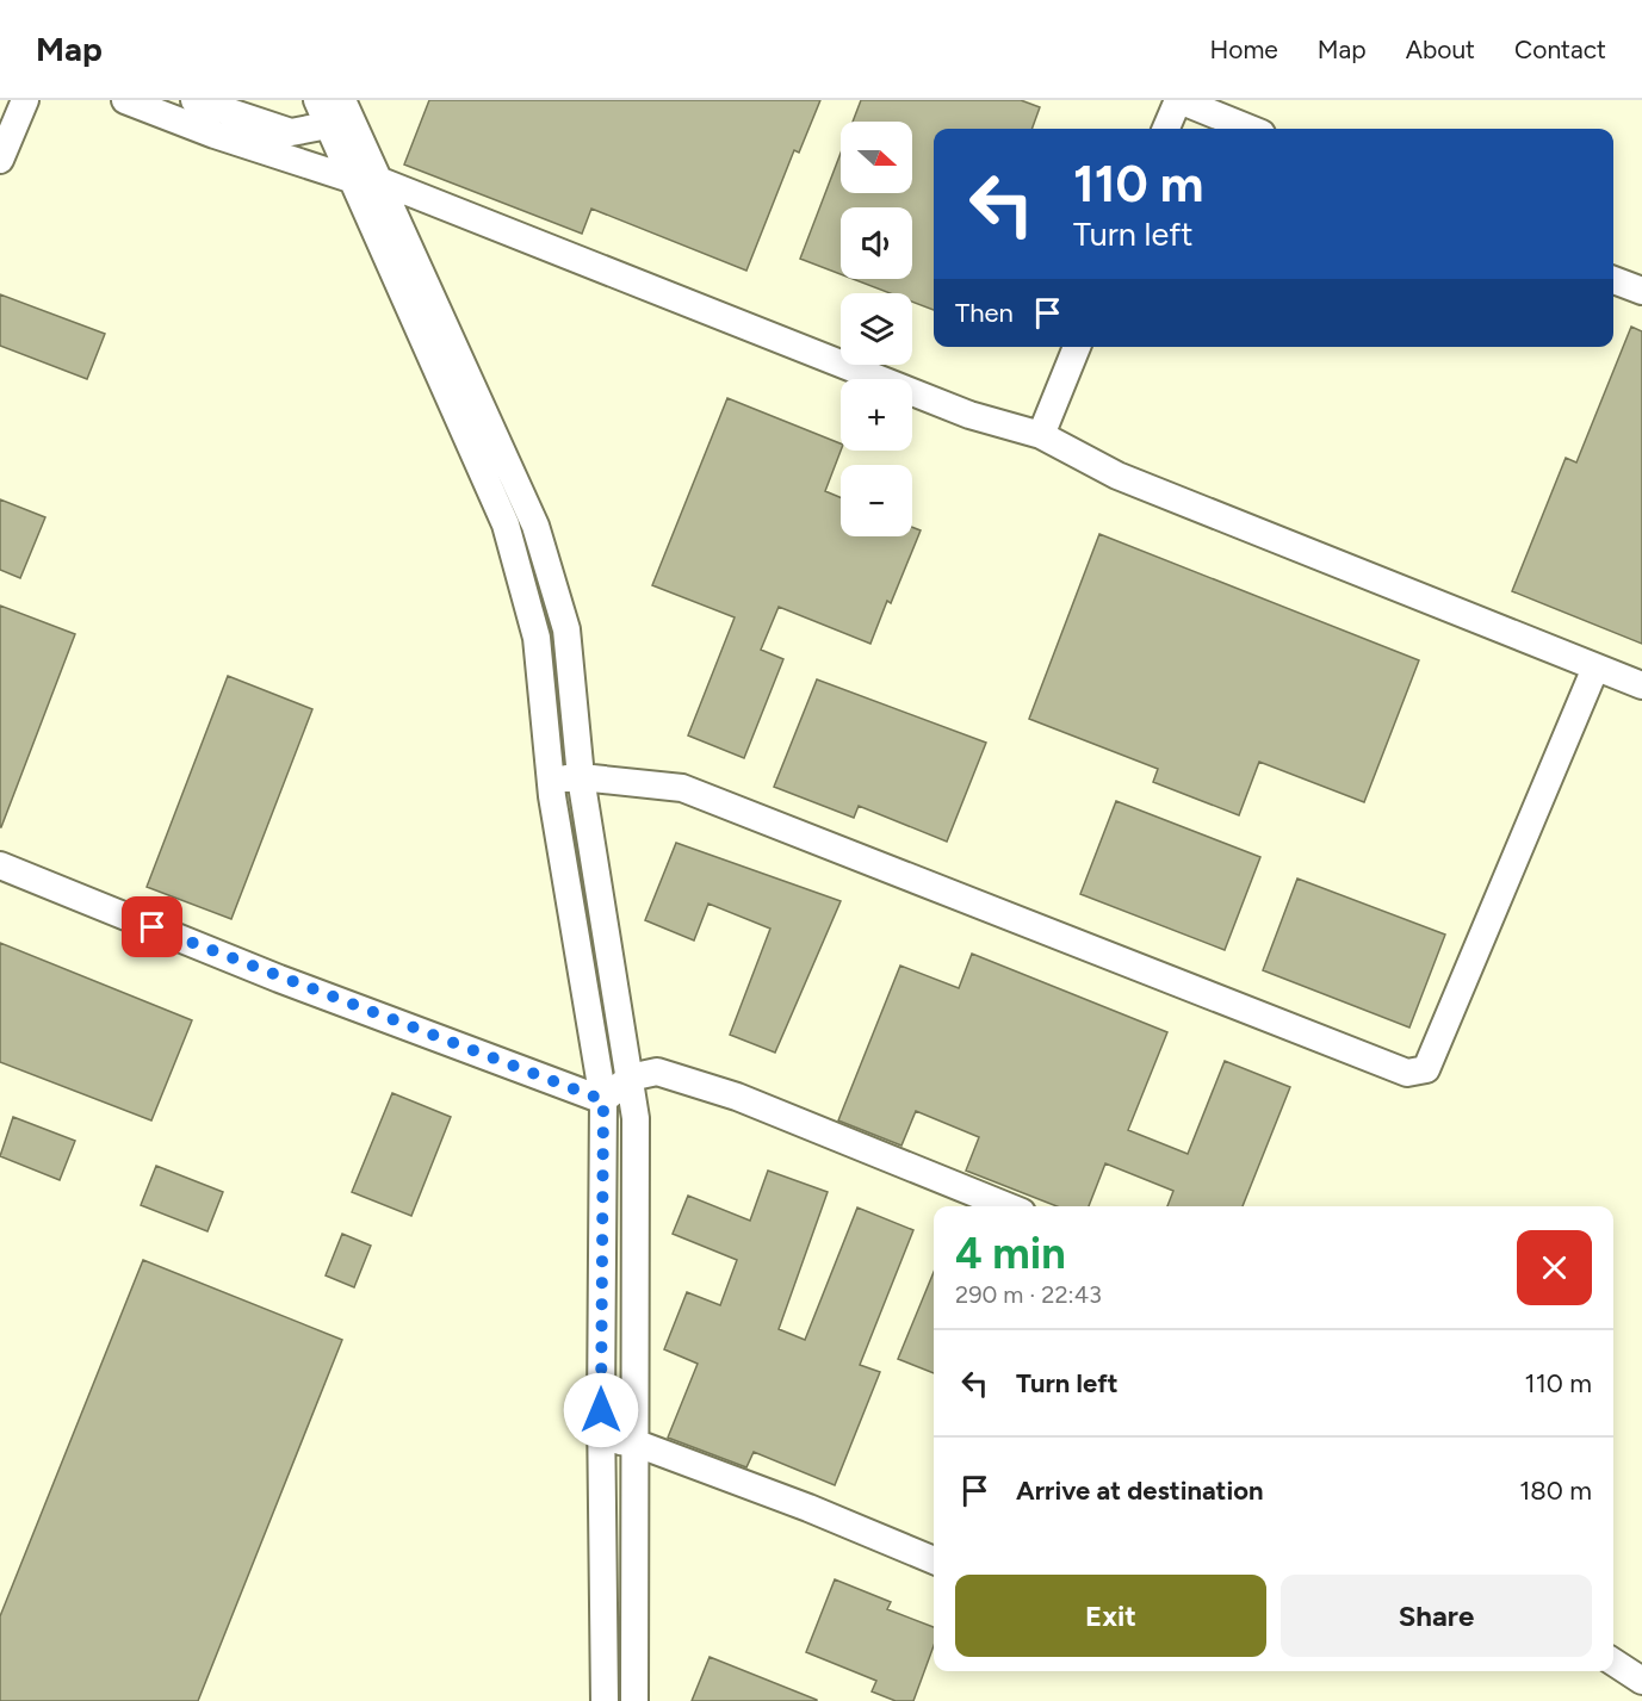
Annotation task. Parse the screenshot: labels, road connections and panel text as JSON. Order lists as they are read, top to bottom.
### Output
{
  "north": "right",
  "page": {
    "header": "Map",
    "nav": [
      "Home",
      "Map",
      "About",
      "Contact"
    ],
    "map_buttons": ["+", "−"],
    "turn": ["110 m", "Turn left"],
    "then": "Then",
    "heading": ["4 min", "290 m · 22:43"],
    "list": [
      {
        "name": "Turn left",
        "value": "110 m"
      },
      {
        "name": "Arrive at destination",
        "value": "180 m"
      }
    ],
    "buttons": ["Exit", "Share"]
  }
}
